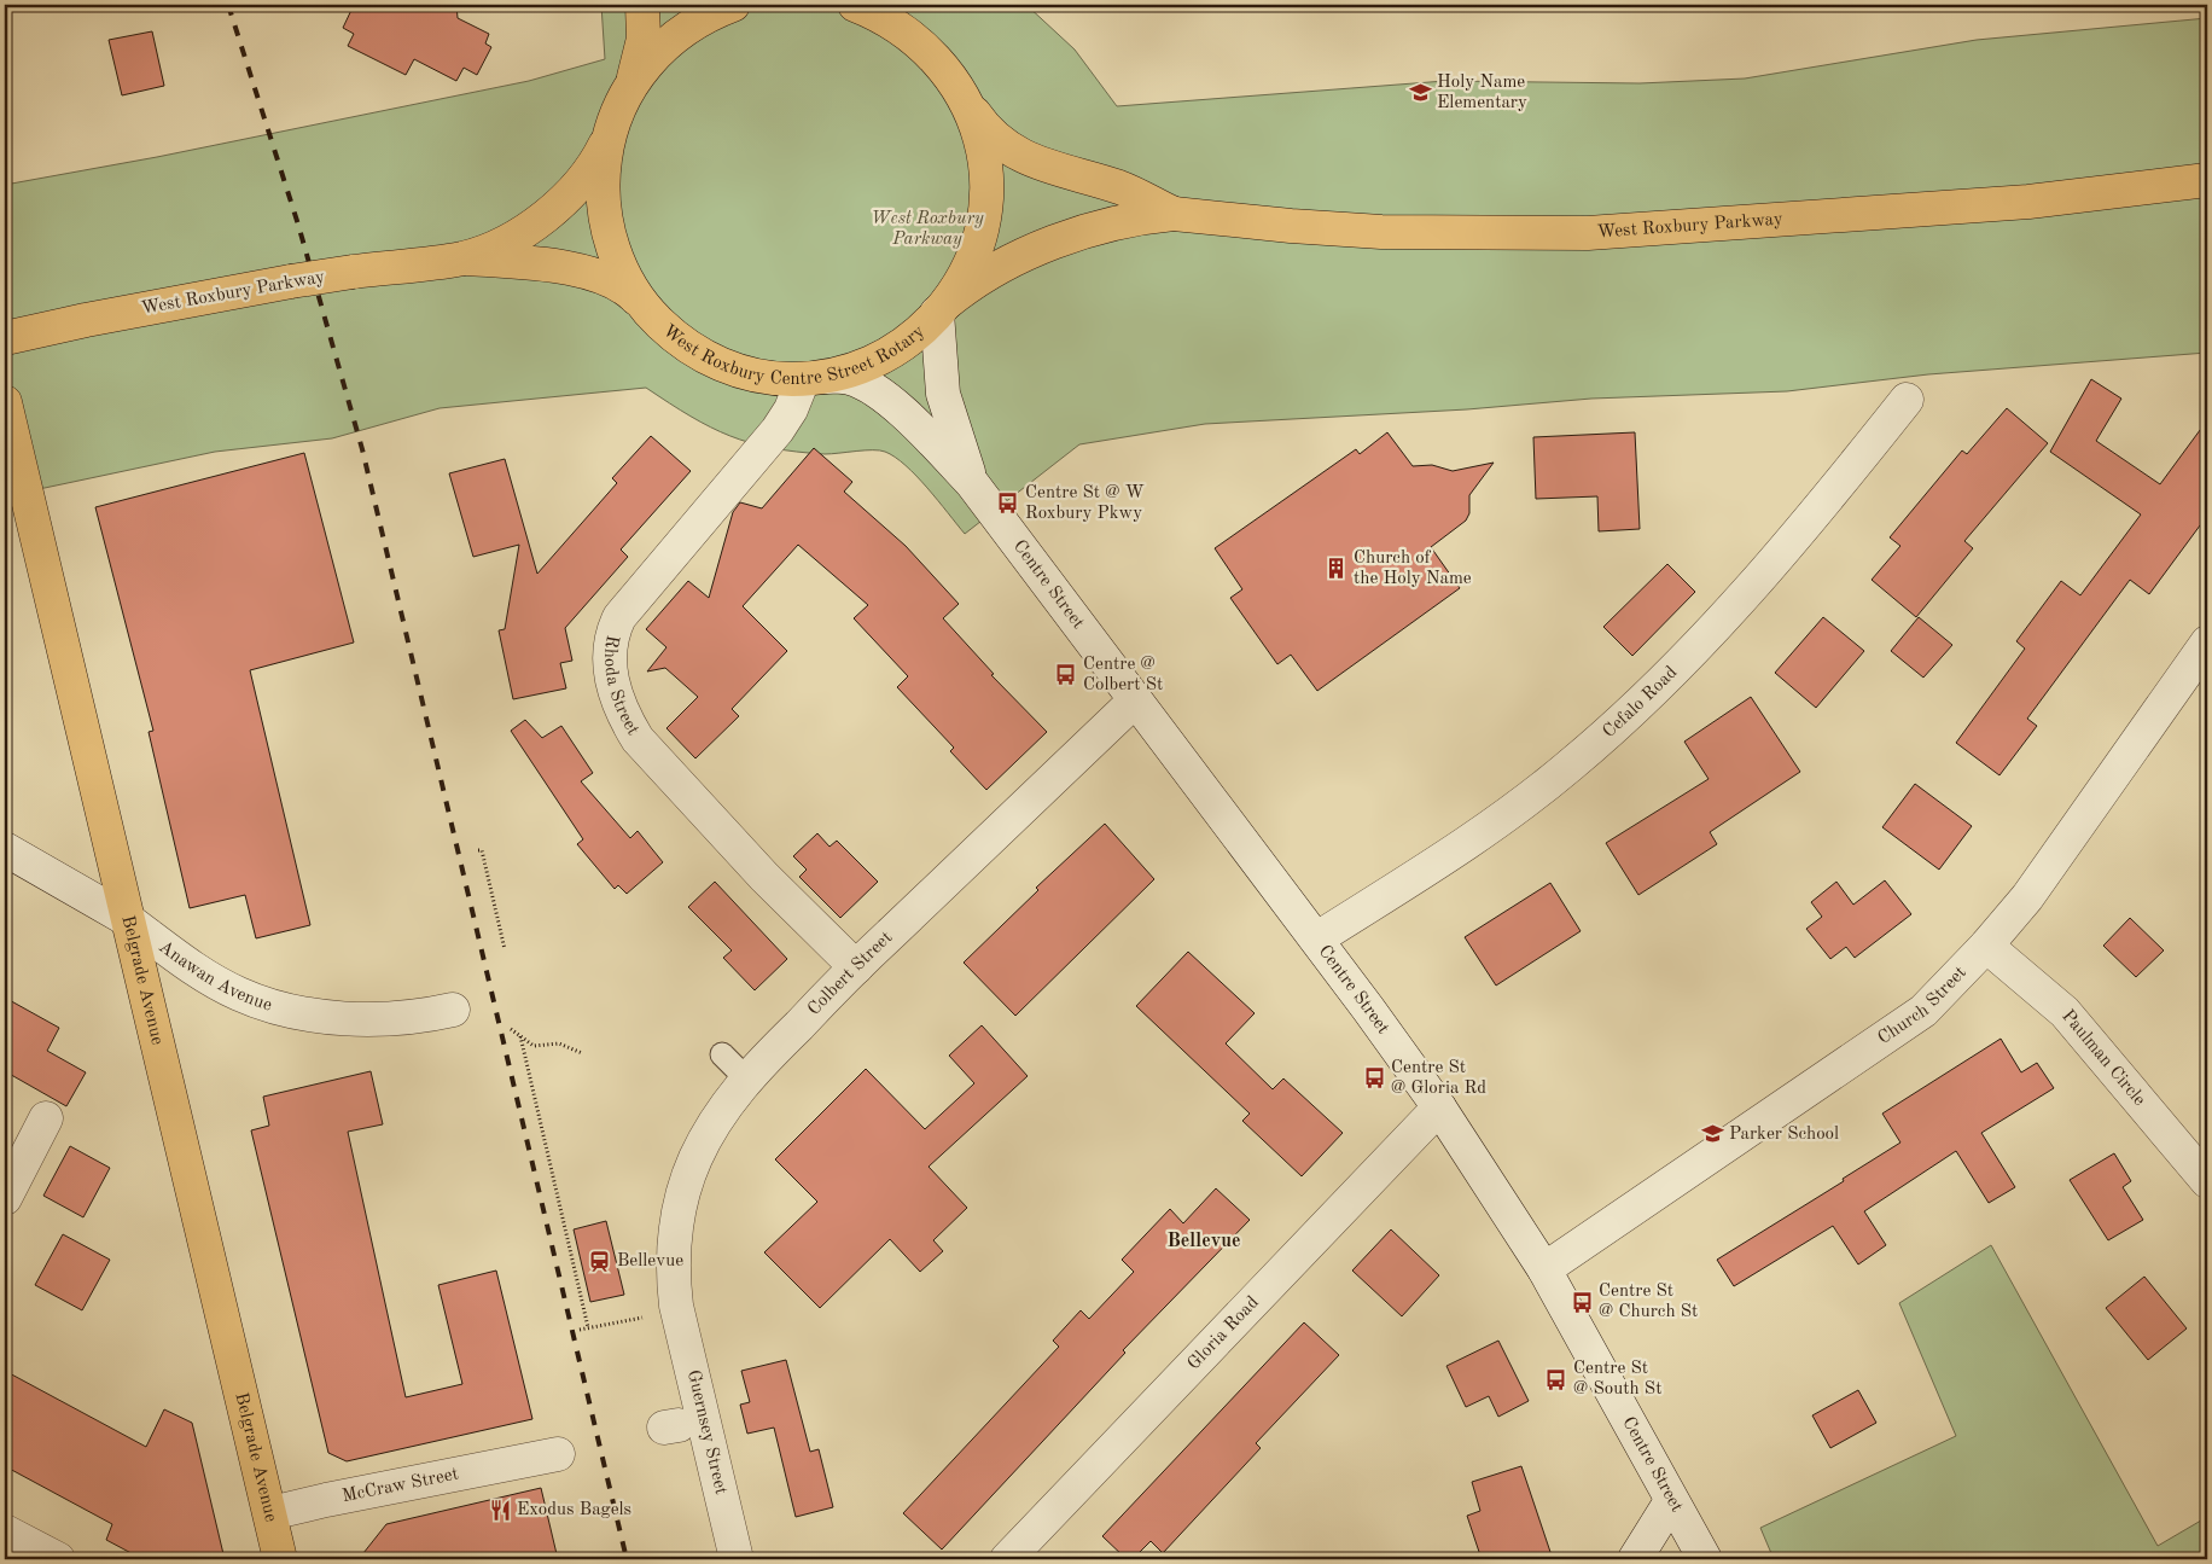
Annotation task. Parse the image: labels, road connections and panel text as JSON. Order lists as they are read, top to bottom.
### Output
{
  "streets": {
    "main road": ["West Roxbury Parkway", "West Roxbury Centre Street Rotary", "Belgrade Avenue"],
    "street": [
      "Centre Street",
      "Rhoda Street",
      "Cefalo Road",
      "Anawan Avenue",
      "Colbert Street",
      "Church Street",
      "Paulman Circle",
      "Gloria Road",
      "Guernsey Street",
      "McCraw Street"
    ]
  },
  "crossings": [
    ["West Roxbury Parkway", "West Roxbury Centre Street Rotary"],
    ["West Roxbury Parkway", "Centre Street"],
    ["West Roxbury Centre Street Rotary", "Centre Street"],
    ["West Roxbury Centre Street Rotary", "Rhoda Street"],
    ["Centre Street", "Rhoda Street"],
    ["Centre Street", "Cefalo Road"],
    ["Centre Street", "Colbert Street"],
    ["Centre Street", "Church Street"],
    ["Centre Street", "Gloria Road"],
    ["Rhoda Street", "Colbert Street"],
    ["Anawan Avenue", "Belgrade Avenue"],
    ["Colbert Street", "Guernsey Street"],
    ["Belgrade Avenue", "McCraw Street"],
    ["Church Street", "Paulman Circle"]
  ],
  "districts": ["Bellevue"],
  "parks": ["West Roxbury Parkway"],
  "places": {
    "school or university": ["Holy Name Elementary", "Parker School"],
    "bus stop": [
      "Centre St @ W Roxbury Pkwy",
      "Centre @ Colbert St",
      "Centre St @ Gloria Rd",
      "Centre St @ Church St",
      "Centre St @ South St"
    ],
    "building": ["Church of the Holy Name"],
    "station": ["Bellevue"],
    "restaurant": ["Exodus Bagels"]
  }
}
